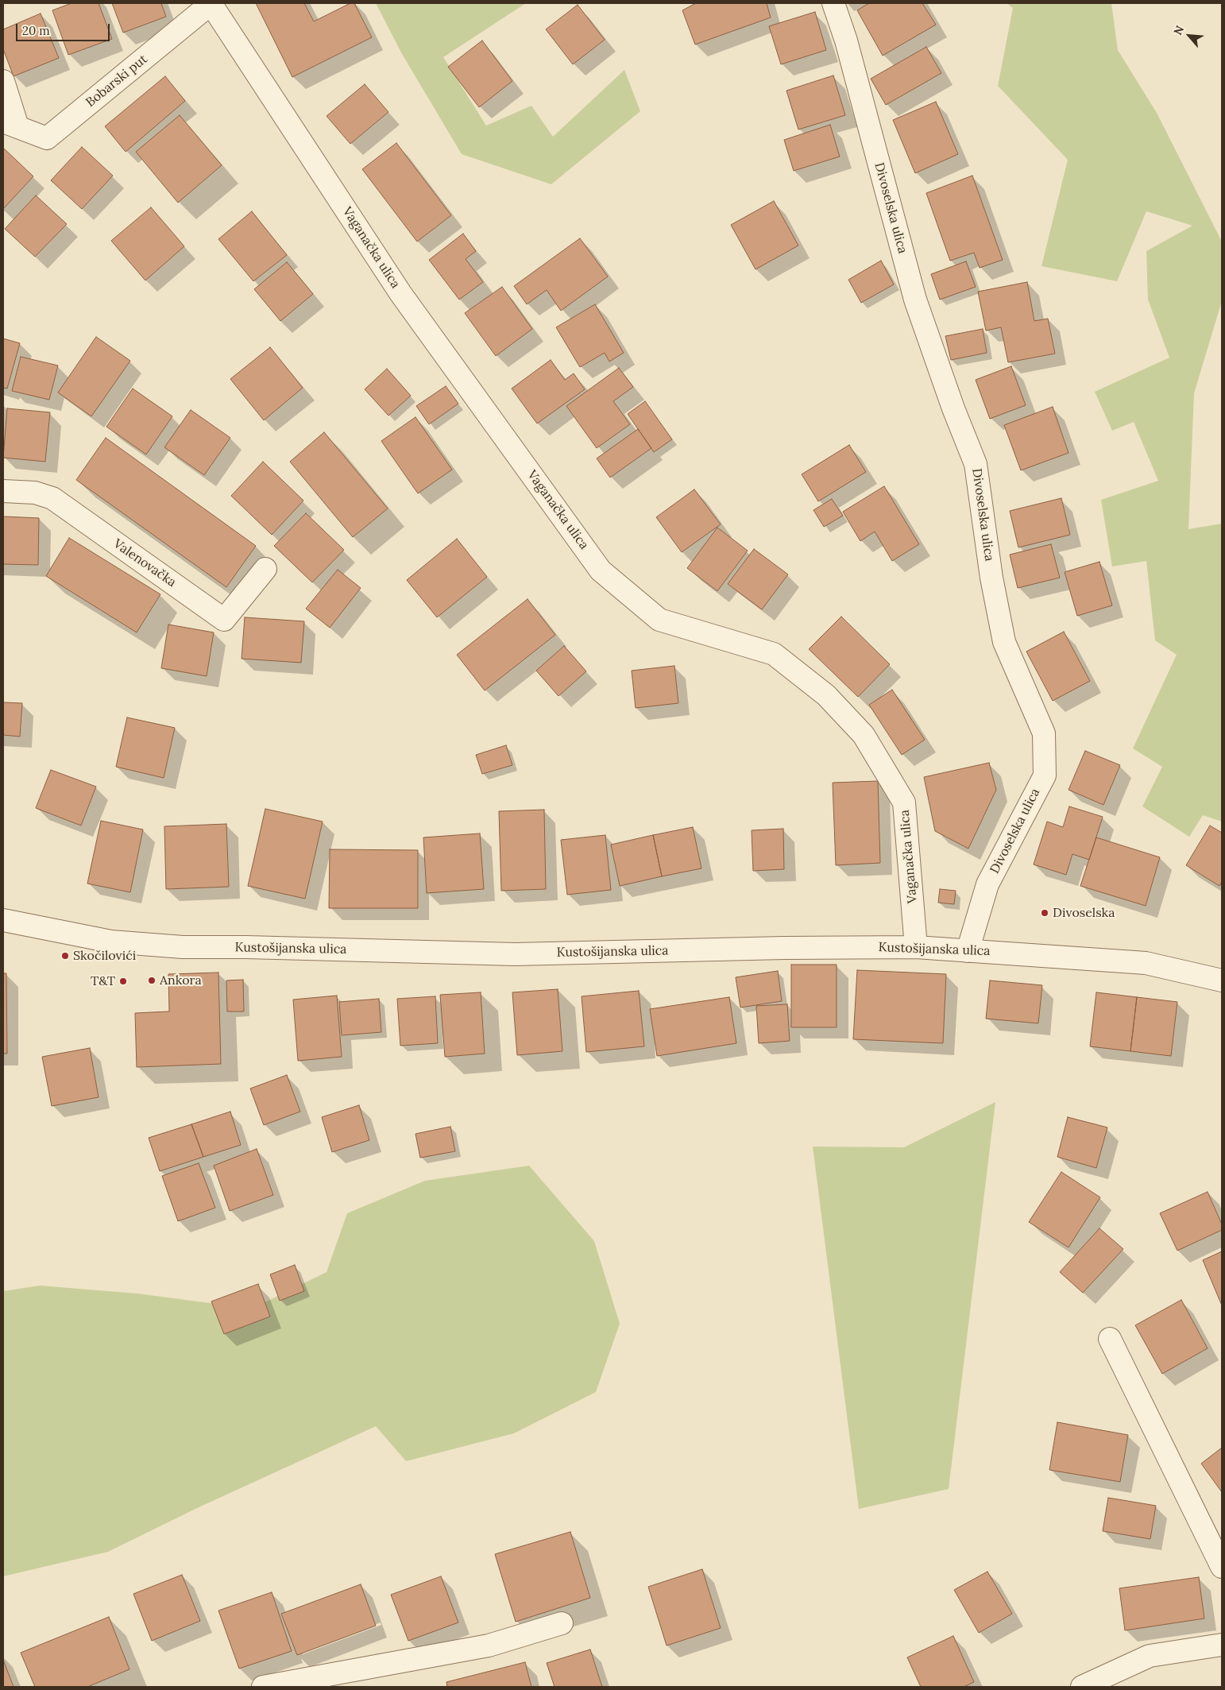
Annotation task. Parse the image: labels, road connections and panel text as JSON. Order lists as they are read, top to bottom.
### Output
{
  "streets": {
    "street": [
      "Bobarski put",
      "Divoselska ulica",
      "Vaganačka ulica",
      "Valenovačka",
      "Kustošijanska ulica"
    ]
  },
  "crossings": [
    ["Bobarski put", "Vaganačka ulica"],
    ["Divoselska ulica", "Kustošijanska ulica"],
    ["Vaganačka ulica", "Kustošijanska ulica"]
  ],
  "places": [
    "Divoselska",
    "Skočilovići",
    "Ankora",
    "T&T"
  ],
  "scale_bar": "20 m",
  "north": "top left"
}
